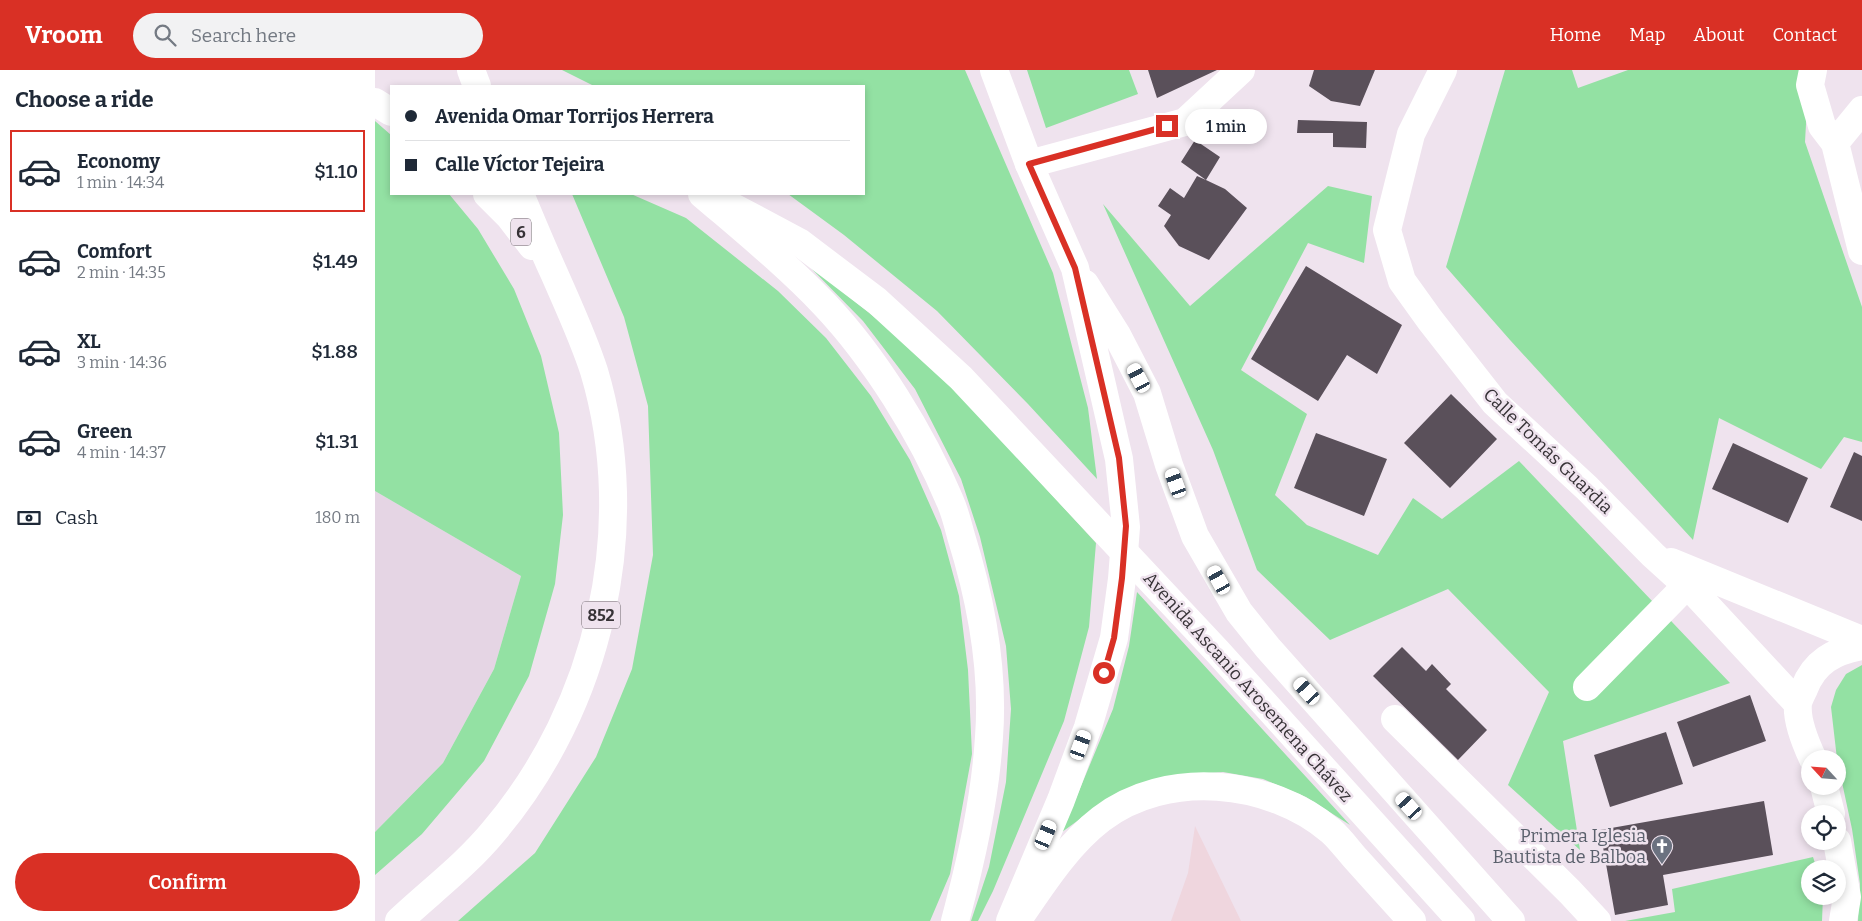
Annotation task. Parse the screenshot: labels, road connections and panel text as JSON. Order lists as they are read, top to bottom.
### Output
{
  "streets": {
    "main road": [
      "6",
      "Calle Tomás Guardia",
      "852",
      "Avenida Ascanio Arosemena Chávez"
    ]
  },
  "crossings": [
    ["6", "852"]
  ],
  "places": {
    "church": ["Primera Iglesia Bautista de Balboa"]
  },
  "north": "top left",
  "page": {
    "header": "Vroom",
    "search": "Search here",
    "nav": [
      "Home",
      "Map",
      "About",
      "Contact"
    ],
    "heading": "Choose a ride",
    "banner": ["Avenida Omar Torrijos Herrera", "Calle Víctor Tejeira"],
    "bubble": "1 min",
    "list": [
      {
        "name": "Economy",
        "note": "1 min · 14:34",
        "value": "$1.10"
      },
      {
        "name": "Comfort",
        "note": "2 min · 14:35",
        "value": "$1.49"
      },
      {
        "name": "XL",
        "note": "3 min · 14:36",
        "value": "$1.88"
      },
      {
        "name": "Green",
        "note": "4 min · 14:37",
        "value": "$1.31"
      }
    ],
    "pay": ["Cash", "180 m"],
    "buttons": "Confirm"
  }
}
